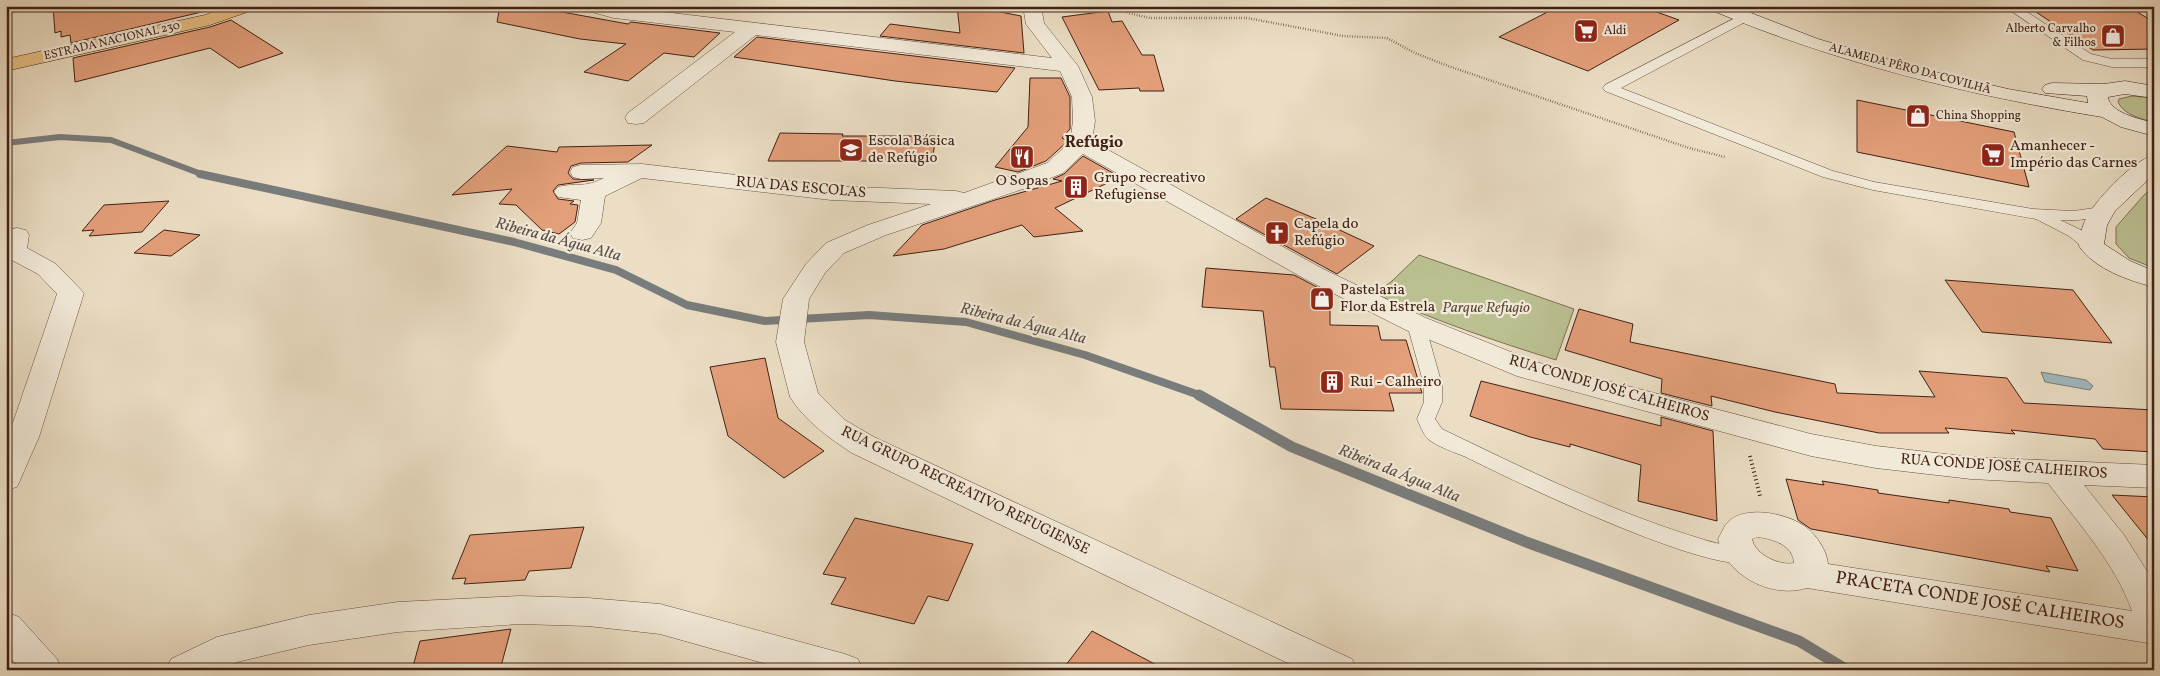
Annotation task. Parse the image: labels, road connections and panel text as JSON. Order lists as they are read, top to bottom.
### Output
{
  "streets": {
    "main road": ["ESTRADA NACIONAL 230"],
    "street": [
      "ALAMEDA PÊRO DA COVILHÃ",
      "RUA DAS ESCOLAS",
      "RUA CONDE JOSÉ CALHEIROS",
      "RUA GRUPO RECREATIVO REFUGIENSE",
      "PRACETA CONDE JOSÉ CALHEIROS"
    ]
  },
  "crossings": [
    ["RUA DAS ESCOLAS", "RUA GRUPO RECREATIVO REFUGIENSE"],
    ["RUA CONDE JOSÉ CALHEIROS", "RUA GRUPO RECREATIVO REFUGIENSE"]
  ],
  "districts": ["Refúgio"],
  "water": ["Ribeira da Água Alta"],
  "parks": ["Parque Refugio"],
  "places": {
    "supermarket": ["Aldi", "Amanhecer - Império das Carnes"],
    "shop": ["Alberto Carvalho & Filhos", "China Shopping", "Pastelaria Flor da Estrela"],
    "school or university": ["Escola Básica de Refúgio"],
    "restaurant": ["O Sopas"],
    "building": ["Grupo recreativo Refugiense", "Rui - Calheiro"],
    "church": ["Capela do Refúgio"]
  }
}
